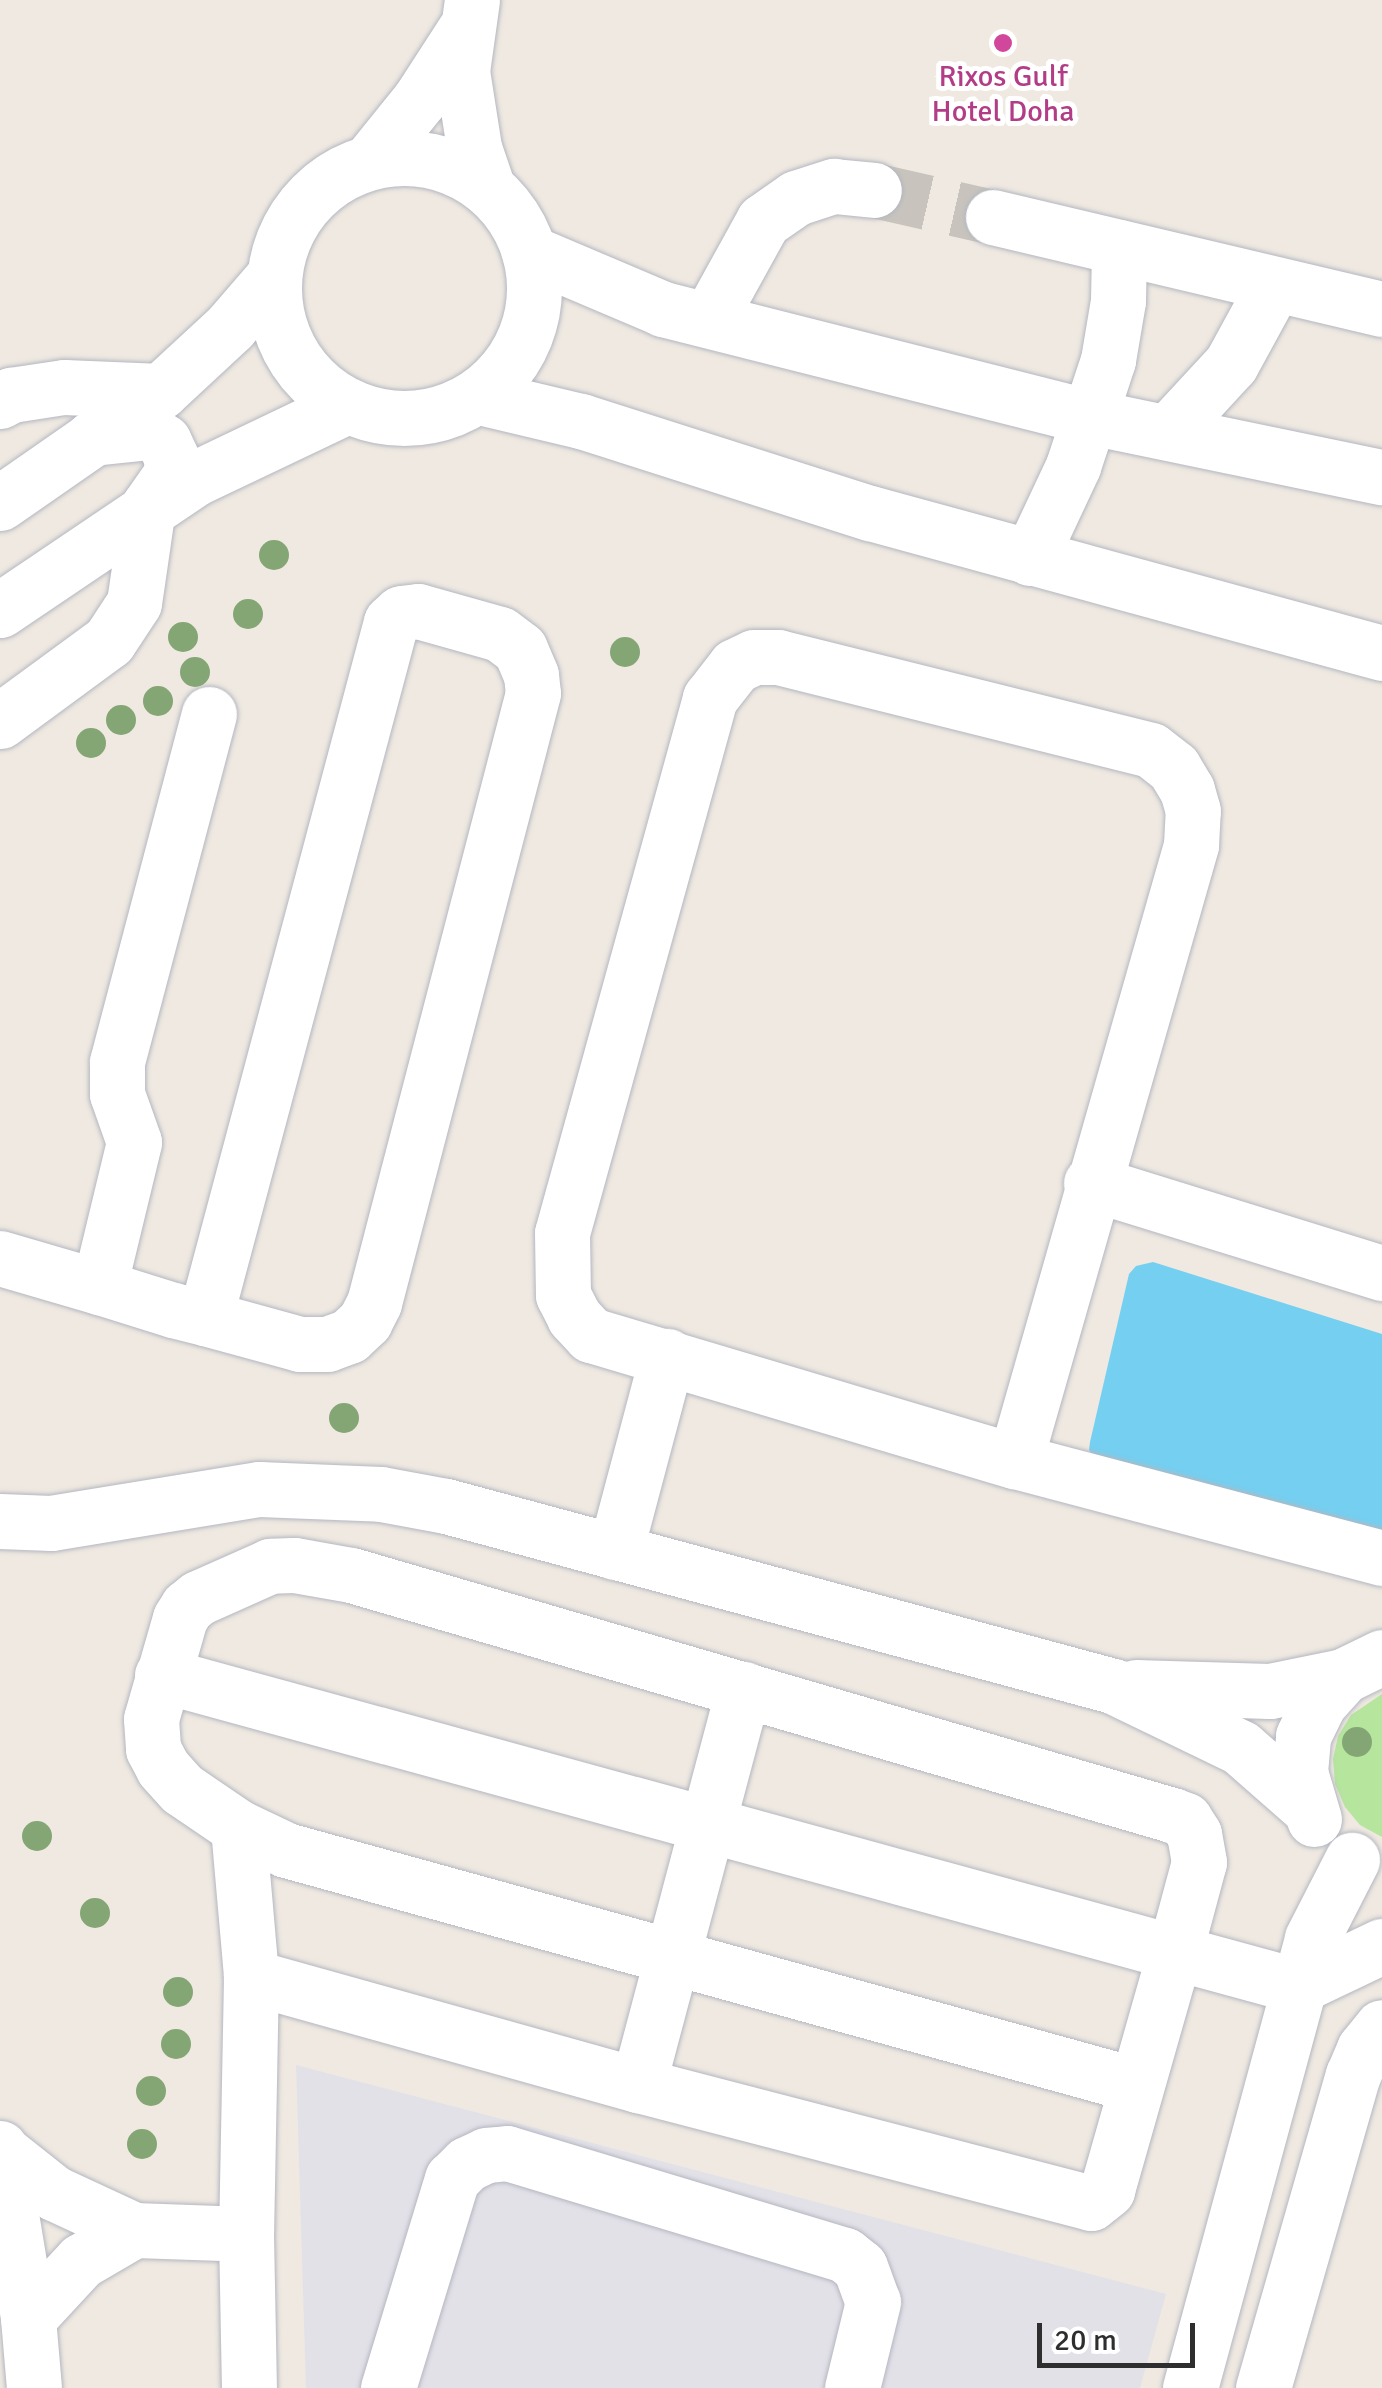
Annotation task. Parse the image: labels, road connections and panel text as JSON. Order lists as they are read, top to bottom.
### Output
{
  "places": ["Rixos Gulf Hotel Doha"],
  "scale_bar": "20 m"
}
